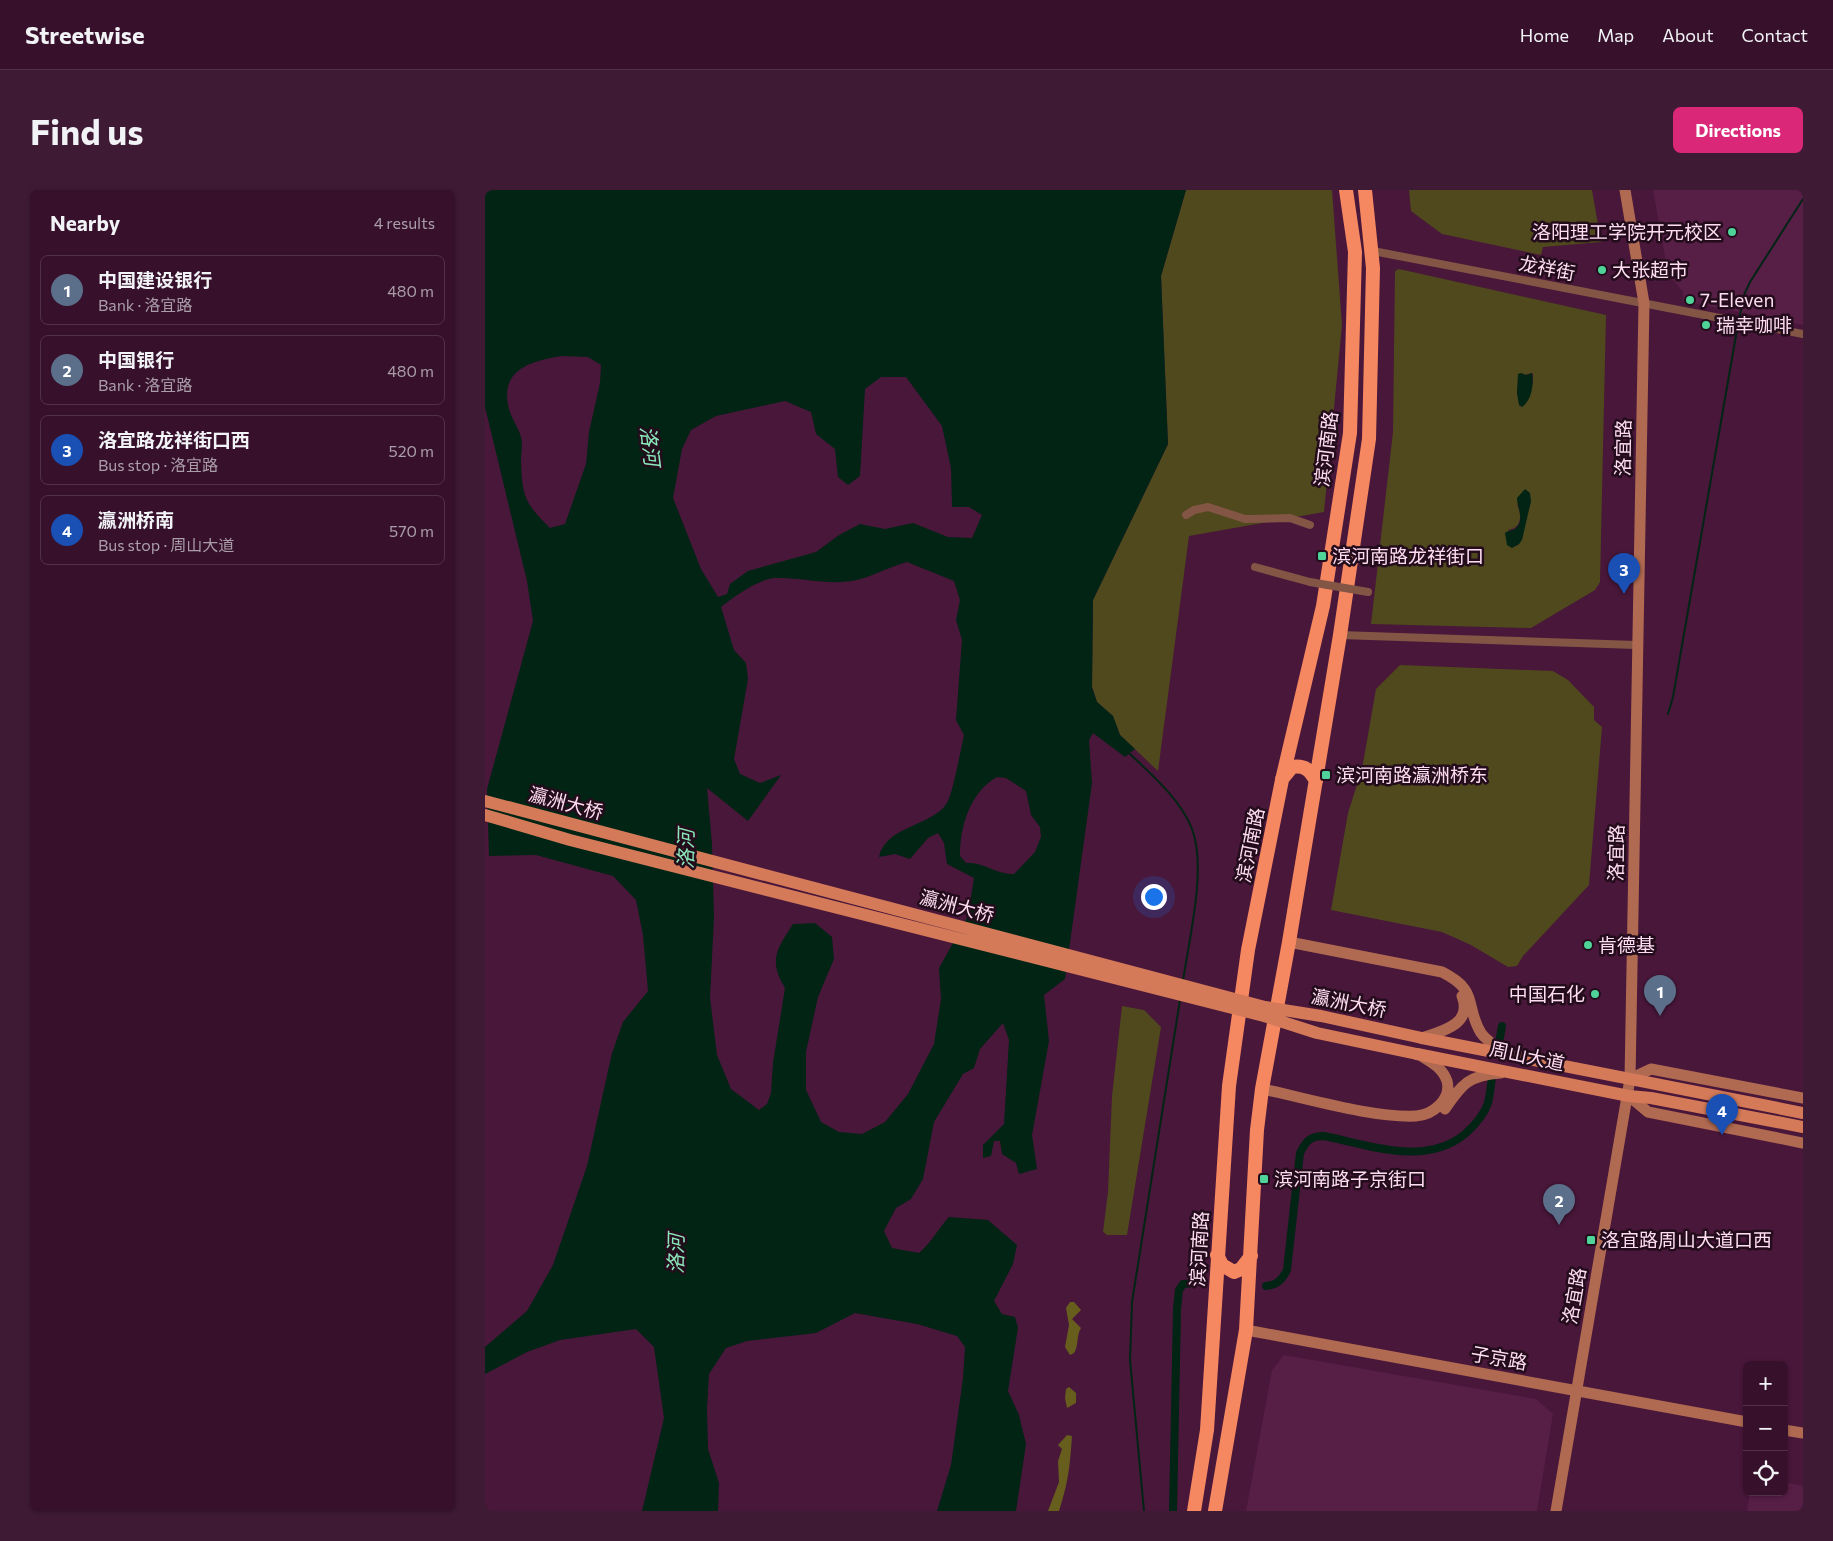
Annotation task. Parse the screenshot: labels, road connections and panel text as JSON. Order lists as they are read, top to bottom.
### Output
{
  "streets": {
    "highway": ["滨河南路"],
    "main road": ["瀛洲大桥", "周山大道"],
    "street": ["龙祥街", "洛宜路", "子京路"]
  },
  "crossings": [
    ["龙祥街", "洛宜路"],
    ["龙祥街", "滨河南路"],
    ["洛宜路", "周山大道"],
    ["洛宜路", "子京路"],
    ["滨河南路", "子京路"],
    ["瀛洲大桥", "周山大道"]
  ],
  "water": ["洛河"],
  "places": {
    "other": [
      "洛阳理工学院开元校区",
      "大张超市",
      "7-Eleven",
      "瑞幸咖啡",
      "肯德基",
      "中国石化"
    ],
    "transit": [
      "滨河南路龙祥街口",
      "滨河南路瀛洲桥东",
      "滨河南路子京街口",
      "洛宜路周山大道口西"
    ]
  },
  "page": {
    "header": "Streetwise",
    "nav": [
      "Home",
      "Map",
      "About",
      "Contact"
    ],
    "buttons": "Directions",
    "title": "Find us",
    "heading": ["Nearby", "4 results"],
    "list": [
      {
        "mark": "1",
        "name": "中国建设银行",
        "note": "Bank · 洛宜路",
        "value": "480 m"
      },
      {
        "mark": "2",
        "name": "中国银行",
        "note": "Bank · 洛宜路",
        "value": "480 m"
      },
      {
        "mark": "3",
        "name": "洛宜路龙祥街口西",
        "note": "Bus stop · 洛宜路",
        "value": "520 m"
      },
      {
        "mark": "4",
        "name": "瀛洲桥南",
        "note": "Bus stop · 周山大道",
        "value": "570 m"
      }
    ],
    "pins": [
      "3",
      "1",
      "4",
      "2"
    ],
    "map_buttons": ["+", "−"]
  }
}
